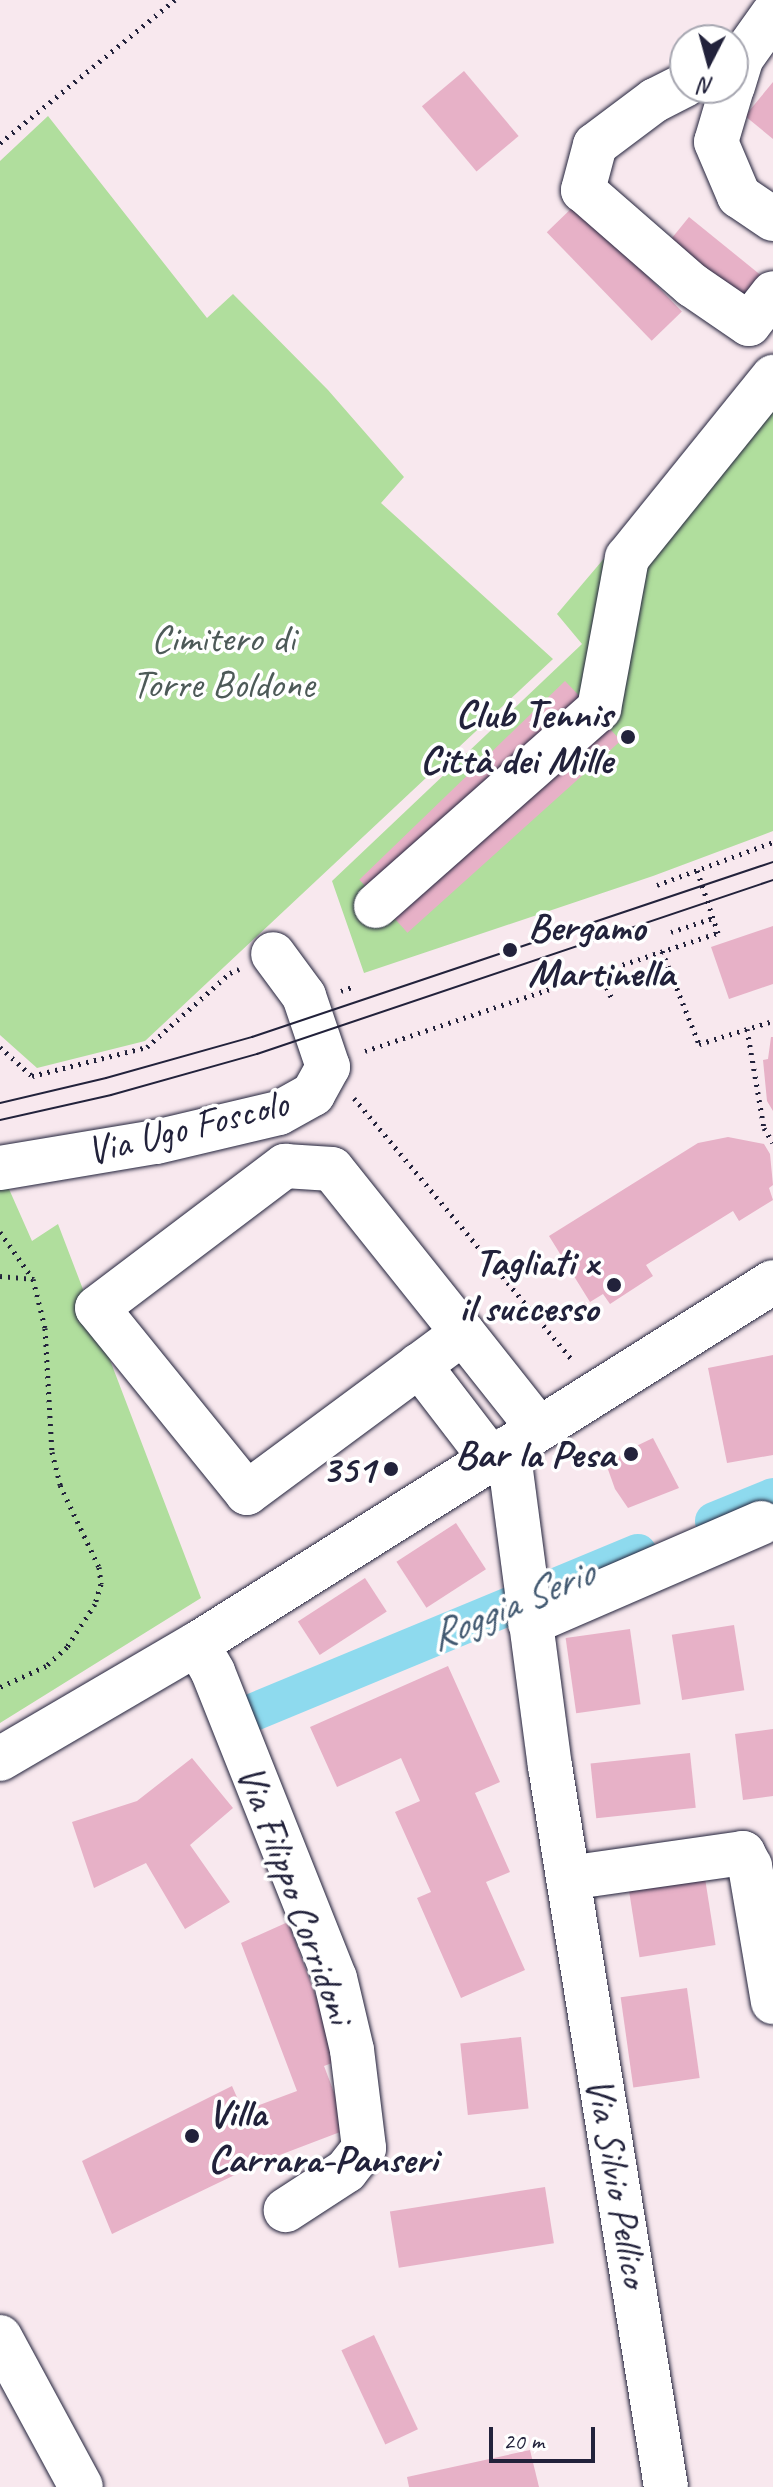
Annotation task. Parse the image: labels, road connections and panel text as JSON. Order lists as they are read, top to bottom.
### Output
{
  "streets": {
    "street": ["Via Ugo Foscolo", "Via Filippo Corridoni", "Via Silvio Pellico"]
  },
  "water": ["Roggia Serio"],
  "parks": ["Cimitero di Torre Boldone"],
  "places": [
    "Club Tennis Città dei Mille",
    "Bergamo Martinella",
    "Tagliati x il successo",
    "Bar la Pesa",
    "351",
    "Villa Carrara-Panseri"
  ],
  "scale_bar": "20 m",
  "north": "bottom"
}
